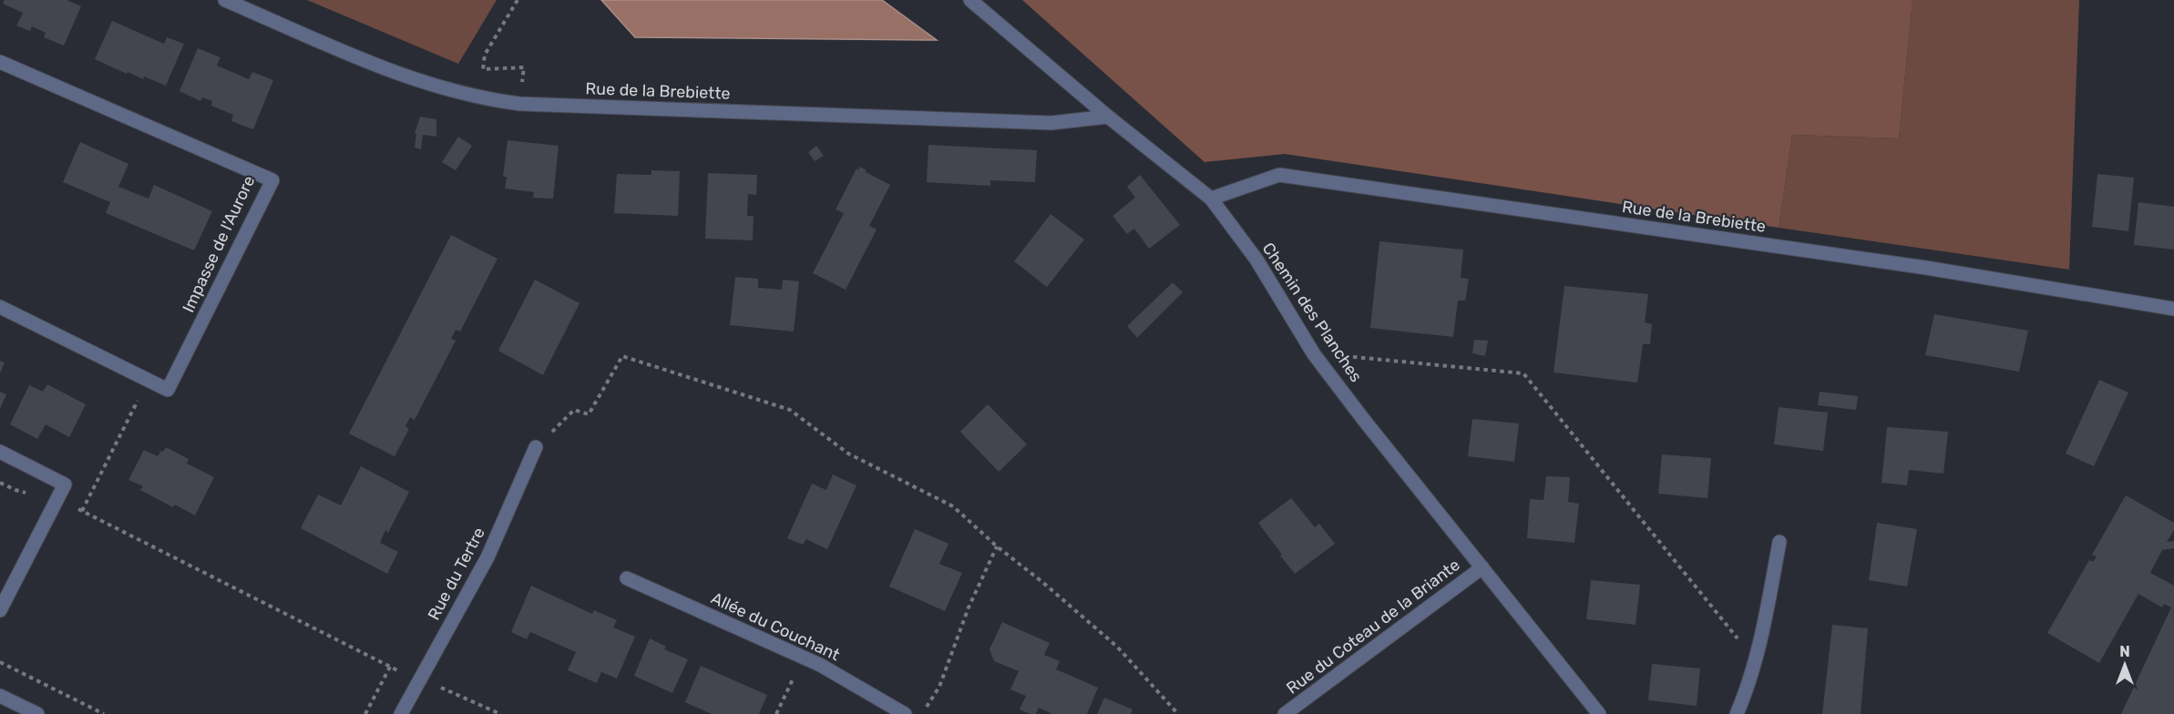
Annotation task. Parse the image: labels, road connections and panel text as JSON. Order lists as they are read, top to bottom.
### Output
{
  "streets": {
    "street": [
      "Rue de la Brebiette",
      "Impasse de l'Aurore",
      "Chemin des Planches",
      "Rue du Tertre",
      "Allée du Couchant",
      "Rue du Coteau de la Briante"
    ]
  },
  "crossings": [
    ["Rue de la Brebiette", "Chemin des Planches"],
    ["Chemin des Planches", "Rue du Coteau de la Briante"]
  ],
  "north": "top"
}
